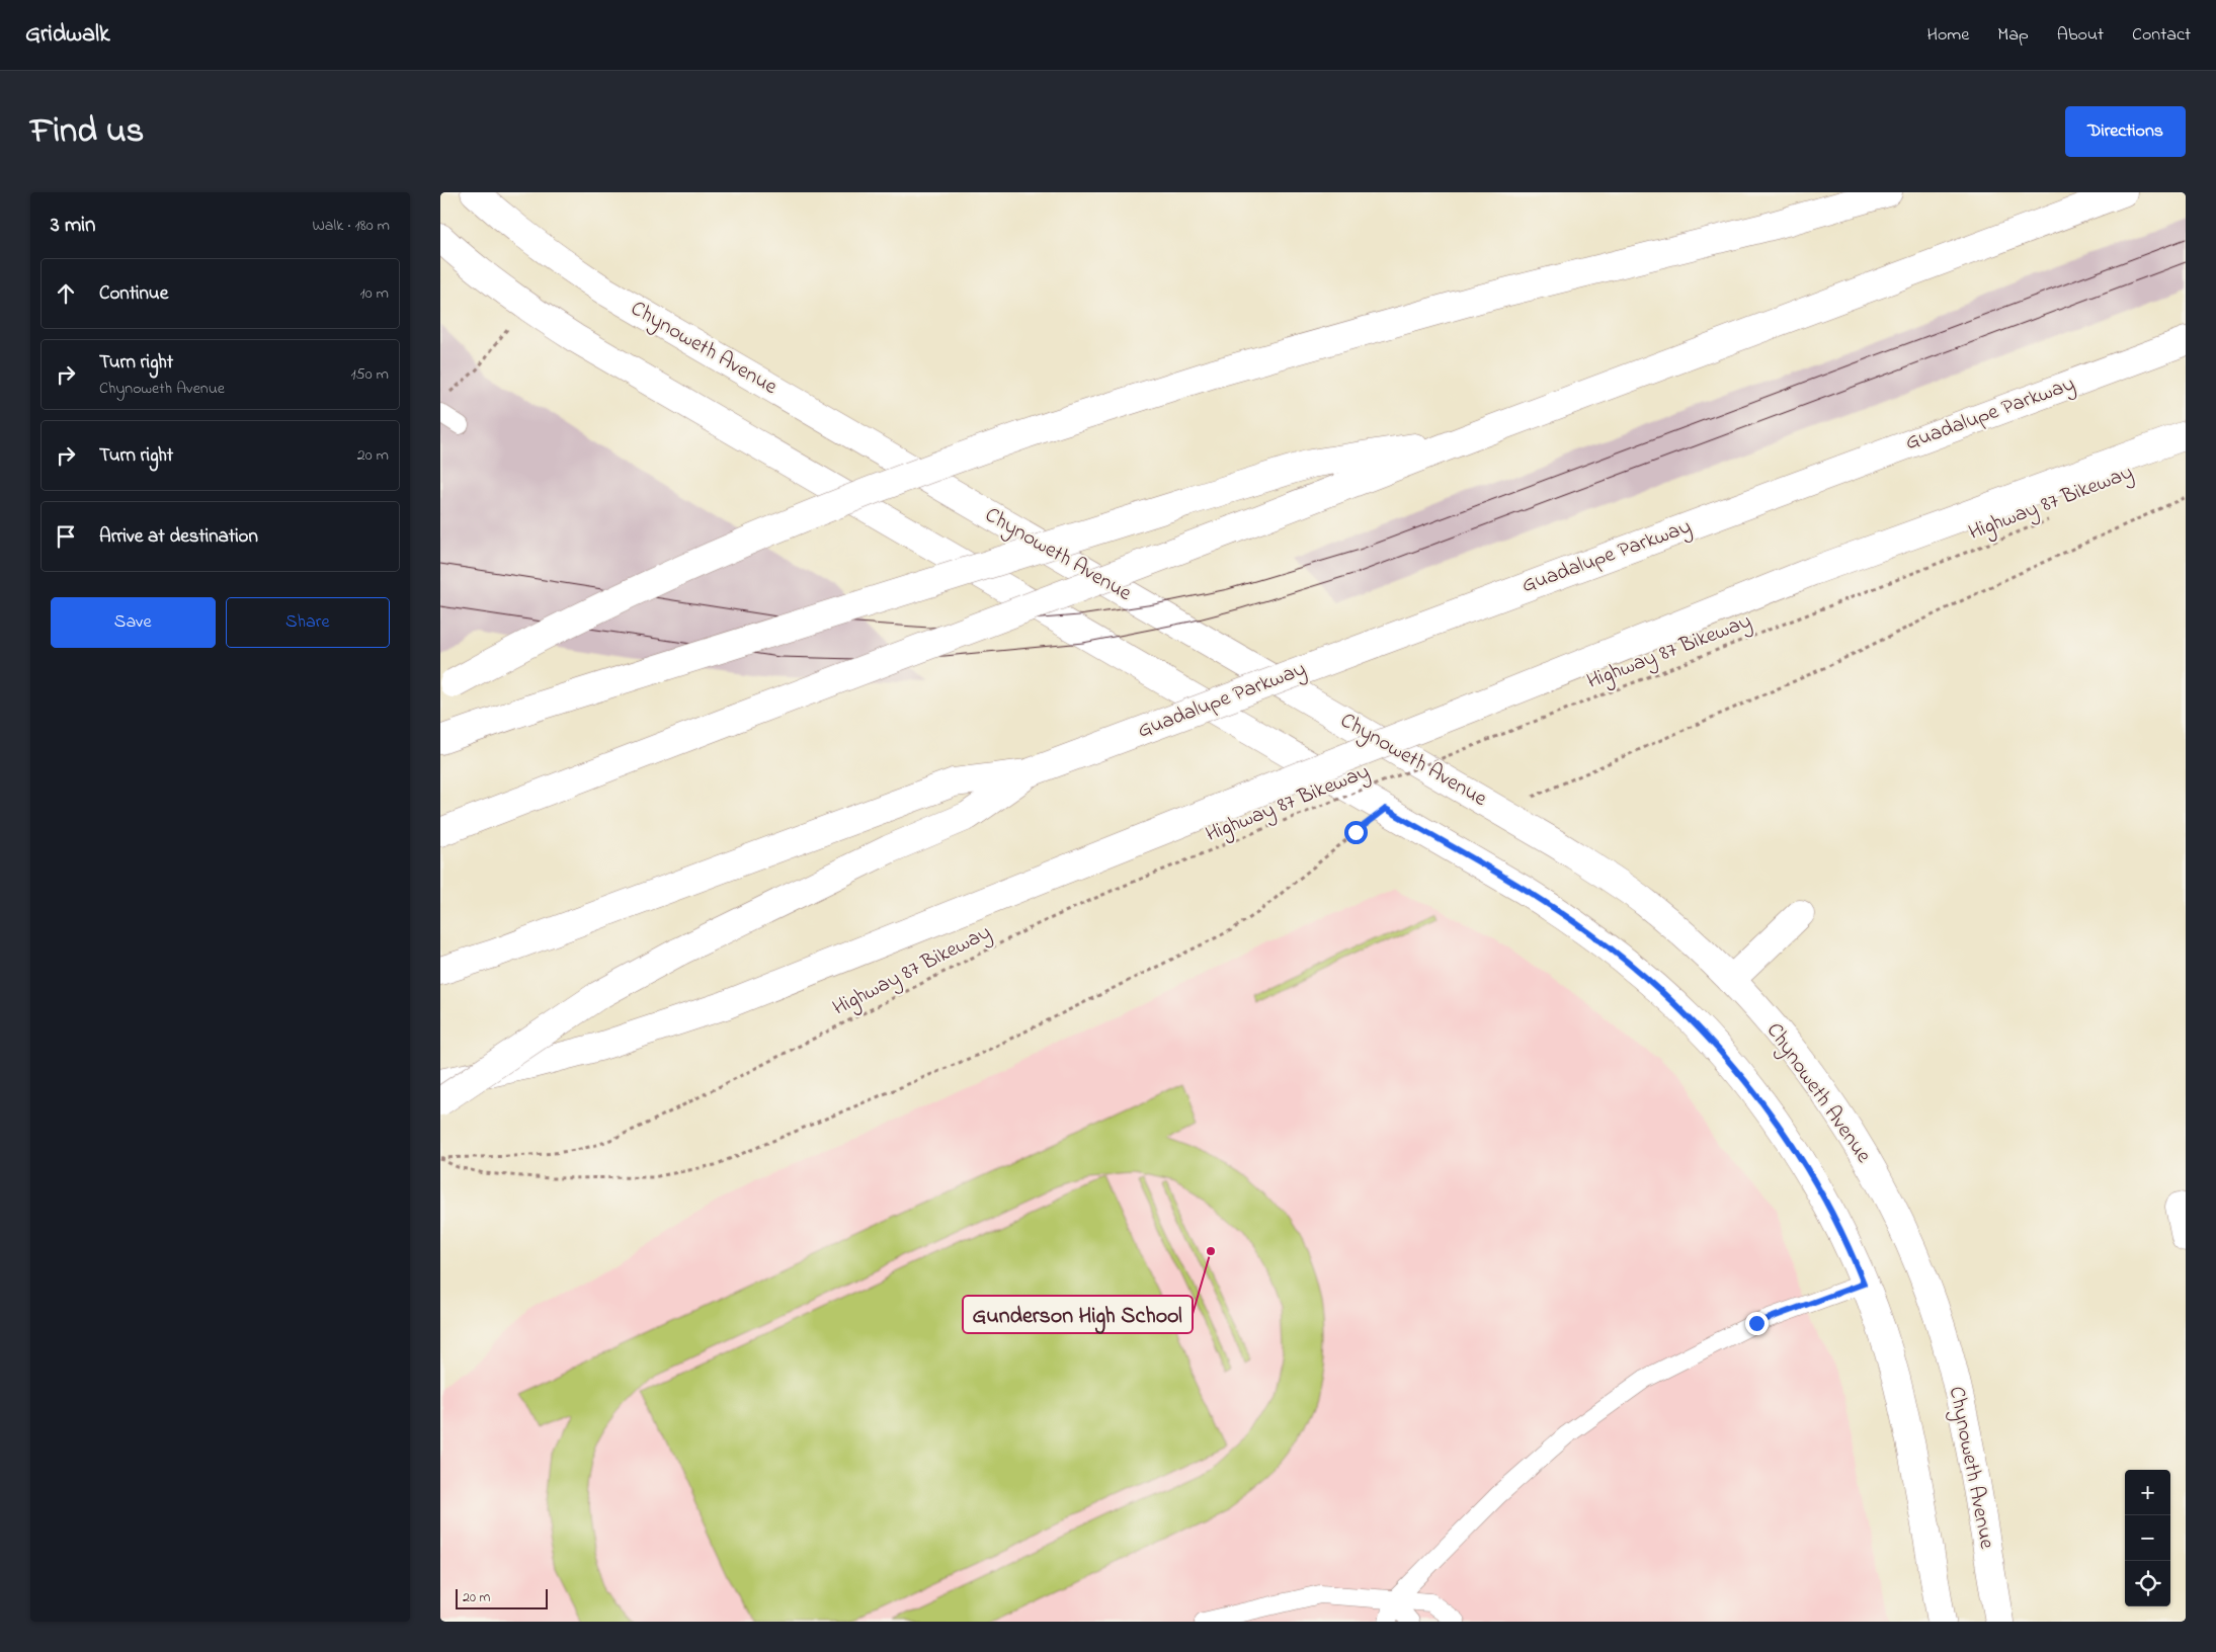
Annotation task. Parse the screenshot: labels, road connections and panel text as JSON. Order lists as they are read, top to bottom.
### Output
{
  "streets": {
    "main road": ["Chynoweth Avenue", "Guadalupe Parkway"],
    "path": ["Highway 87 Bikeway"]
  },
  "places": ["Gunderson High School"],
  "scale_bar": "20 m",
  "page": {
    "header": "Gridwalk",
    "nav": [
      "Home",
      "Map",
      "About",
      "Contact"
    ],
    "title": "Find us",
    "buttons": [
      "Directions",
      ["Save", "Share"]
    ],
    "heading": ["3 min", "Walk · 180 m"],
    "list": [
      ["Continue", "10 m"],
      ["Turn right", "Chynoweth Avenue", "150 m"],
      ["Turn right", "20 m"],
      "Arrive at destination"
    ],
    "map_buttons": ["+", "−"],
    "scale": "20 m"
  }
}
